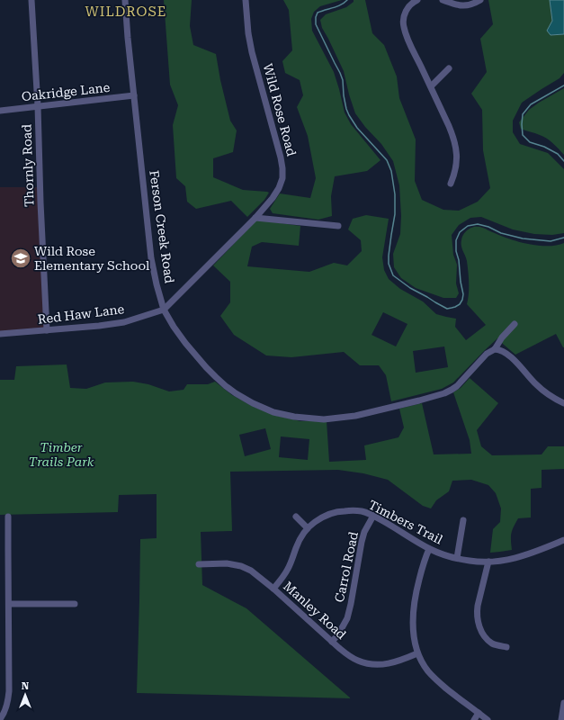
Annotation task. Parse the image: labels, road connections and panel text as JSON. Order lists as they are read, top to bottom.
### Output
{
  "streets": {
    "street": [
      "Oakridge Lane",
      "Wild Rose Road",
      "Thornly Road",
      "Ferson Creek Road",
      "Red Haw Lane",
      "Timbers Trail",
      "Carrol Road",
      "Manley Road"
    ]
  },
  "crossings": [
    ["Oakridge Lane", "Thornly Road"],
    ["Oakridge Lane", "Ferson Creek Road"],
    ["Wild Rose Road", "Ferson Creek Road"],
    ["Wild Rose Road", "Red Haw Lane"],
    ["Thornly Road", "Red Haw Lane"],
    ["Ferson Creek Road", "Red Haw Lane"],
    ["Timbers Trail", "Carrol Road"],
    ["Timbers Trail", "Manley Road"],
    ["Carrol Road", "Manley Road"]
  ],
  "districts": ["WILDROSE"],
  "parks": ["Timber Trails Park"],
  "places": {
    "school or university": ["Wild Rose Elementary School"]
  },
  "north": "top"
}
